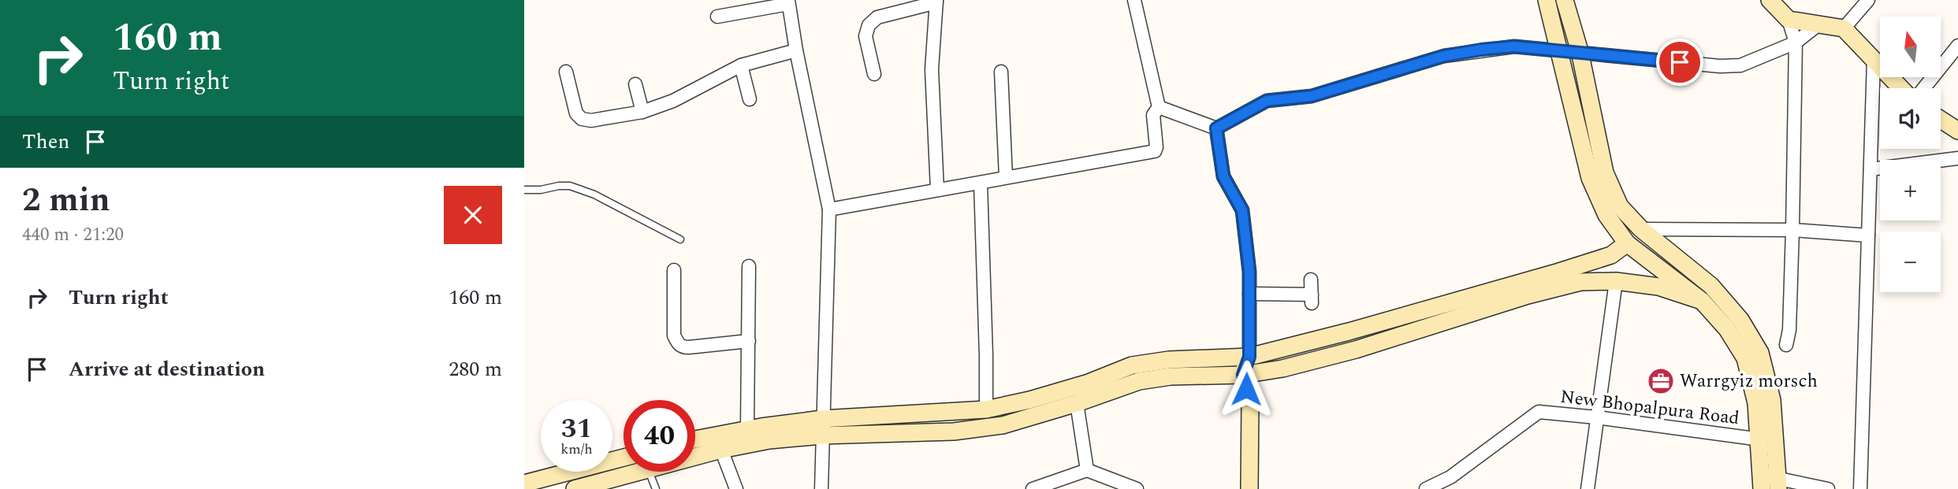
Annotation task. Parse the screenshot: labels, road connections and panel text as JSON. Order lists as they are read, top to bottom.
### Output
{
  "streets": {
    "street": ["New Bhopalpura Road"]
  },
  "places": {
    "office": ["Warrgyiz morsch"]
  },
  "north": "top",
  "page": {
    "turn": ["160 m", "Turn right"],
    "map_buttons": ["+", "−"],
    "then": "Then",
    "heading": ["2 min", "440 m · 21:20"],
    "list": [
      {
        "name": "Turn right",
        "value": "160 m"
      },
      {
        "name": "Arrive at destination",
        "value": "280 m"
      }
    ],
    "speed": "31 km/h",
    "limit": "40"
  }
}
